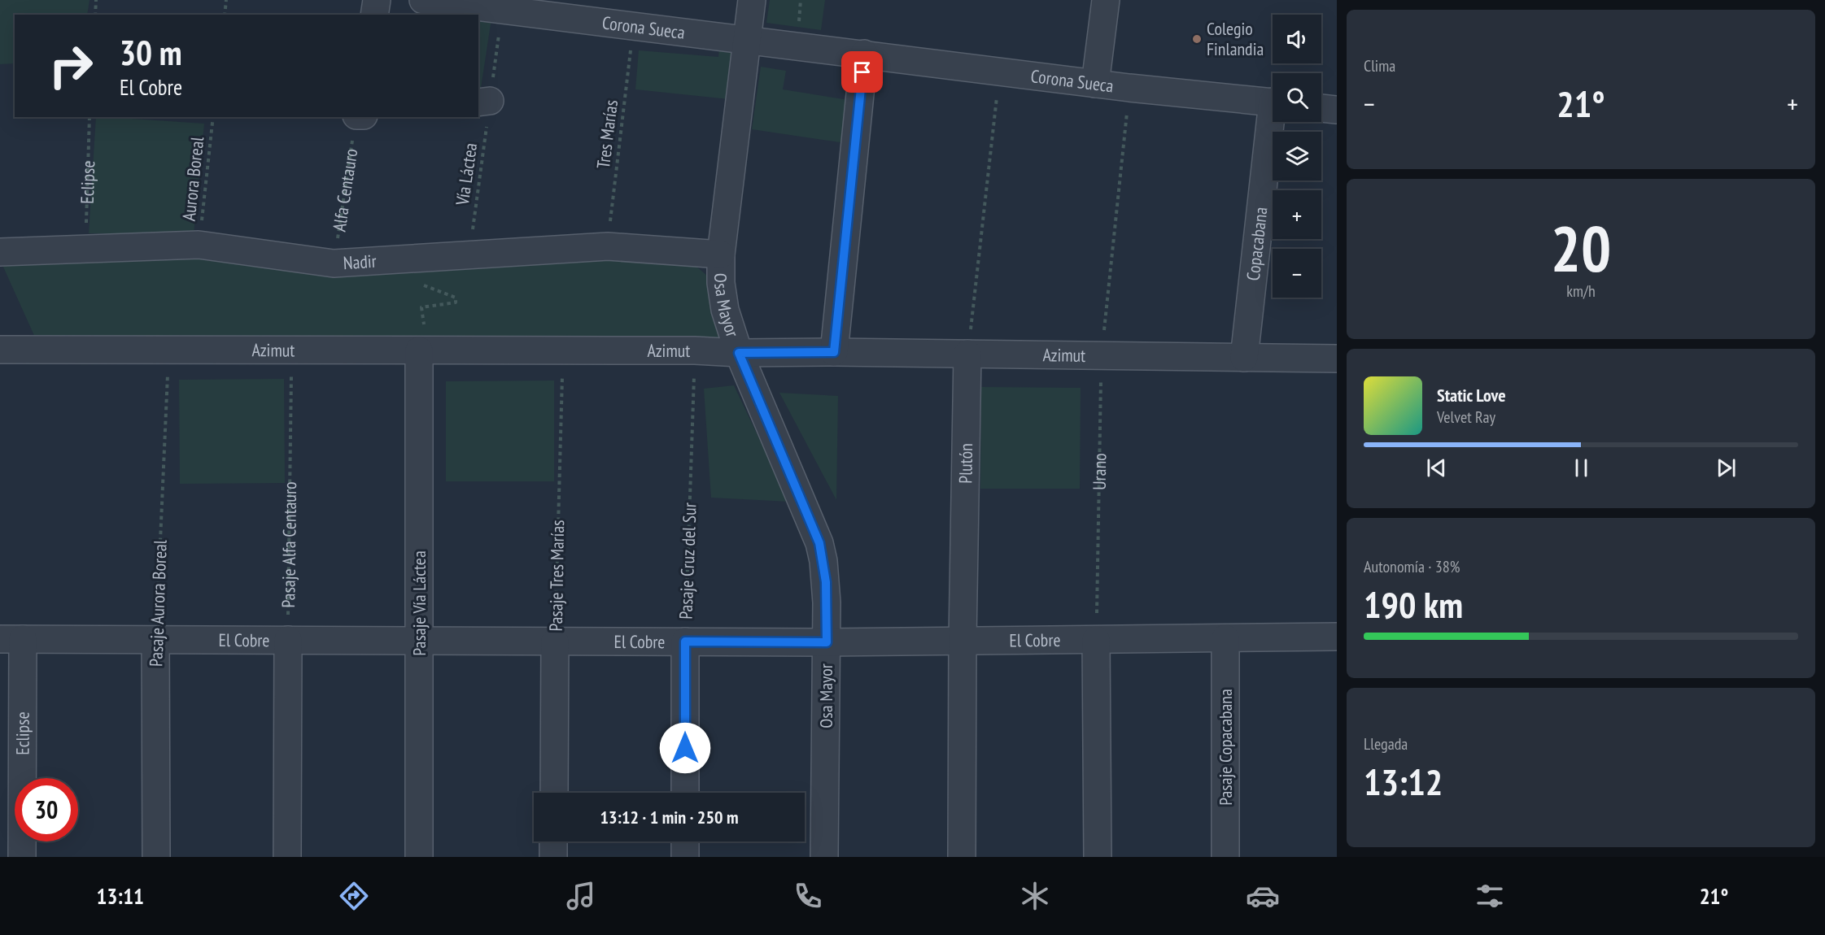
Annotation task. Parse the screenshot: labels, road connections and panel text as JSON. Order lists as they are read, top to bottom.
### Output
{
  "streets": {
    "street": [
      "Corona Sueca",
      "Eclipse",
      "Copacabana",
      "Nadir",
      "Osa Mayor",
      "Azimut",
      "Plutón",
      "Pasaje Cruz del Sur",
      "Pasaje Tres Marías",
      "Pasaje Aurora Boreal",
      "Pasaje Vía Láctea",
      "El Cobre",
      "Pasaje Copacabana"
    ],
    "path": [
      "Tres Marías",
      "Vía Láctea",
      "Aurora Boreal",
      "Alfa Centauro",
      "Urano",
      "Pasaje Alfa Centauro"
    ]
  },
  "crossings": [
    ["Corona Sueca", "Tres Marías"],
    ["Corona Sueca", "Vía Láctea"],
    ["Corona Sueca", "Osa Mayor"],
    ["Corona Sueca", "Urano"],
    ["Tres Marías", "Nadir"],
    ["Vía Láctea", "Nadir"],
    ["Aurora Boreal", "Nadir"],
    ["Eclipse", "Nadir"],
    ["Eclipse", "El Cobre"],
    ["Alfa Centauro", "Nadir"],
    ["Copacabana", "Azimut"],
    ["Nadir", "Osa Mayor"],
    ["Osa Mayor", "Azimut"],
    ["Osa Mayor", "El Cobre"],
    ["Azimut", "Plutón"],
    ["Azimut", "Urano"],
    ["Azimut", "Pasaje Alfa Centauro"],
    ["Azimut", "Pasaje Cruz del Sur"],
    ["Azimut", "Pasaje Tres Marías"],
    ["Azimut", "Pasaje Aurora Boreal"],
    ["Azimut", "Pasaje Vía Láctea"],
    ["Plutón", "El Cobre"],
    ["Urano", "El Cobre"],
    ["Pasaje Alfa Centauro", "El Cobre"],
    ["Pasaje Cruz del Sur", "El Cobre"],
    ["Pasaje Tres Marías", "El Cobre"],
    ["Pasaje Aurora Boreal", "El Cobre"],
    ["Pasaje Vía Láctea", "El Cobre"],
    ["El Cobre", "Pasaje Copacabana"]
  ],
  "places": ["Colegio Finlandia"],
  "page": {
    "tile": [
      "Clima",
      ["20", "km/h"],
      ["Autonomía · 38%", "190 km"],
      ["Llegada", "13:12"]
    ],
    "map_buttons": ["+", "−"],
    "turn": ["30 m", "El Cobre"],
    "heat": ["−", "21°", "+"],
    "song": ["Static Love", "Velvet Ray"],
    "limit": "30",
    "trip": "13:12 · 1 min · 250 m",
    "tabs": ["13:11", "21°"]
  }
}
